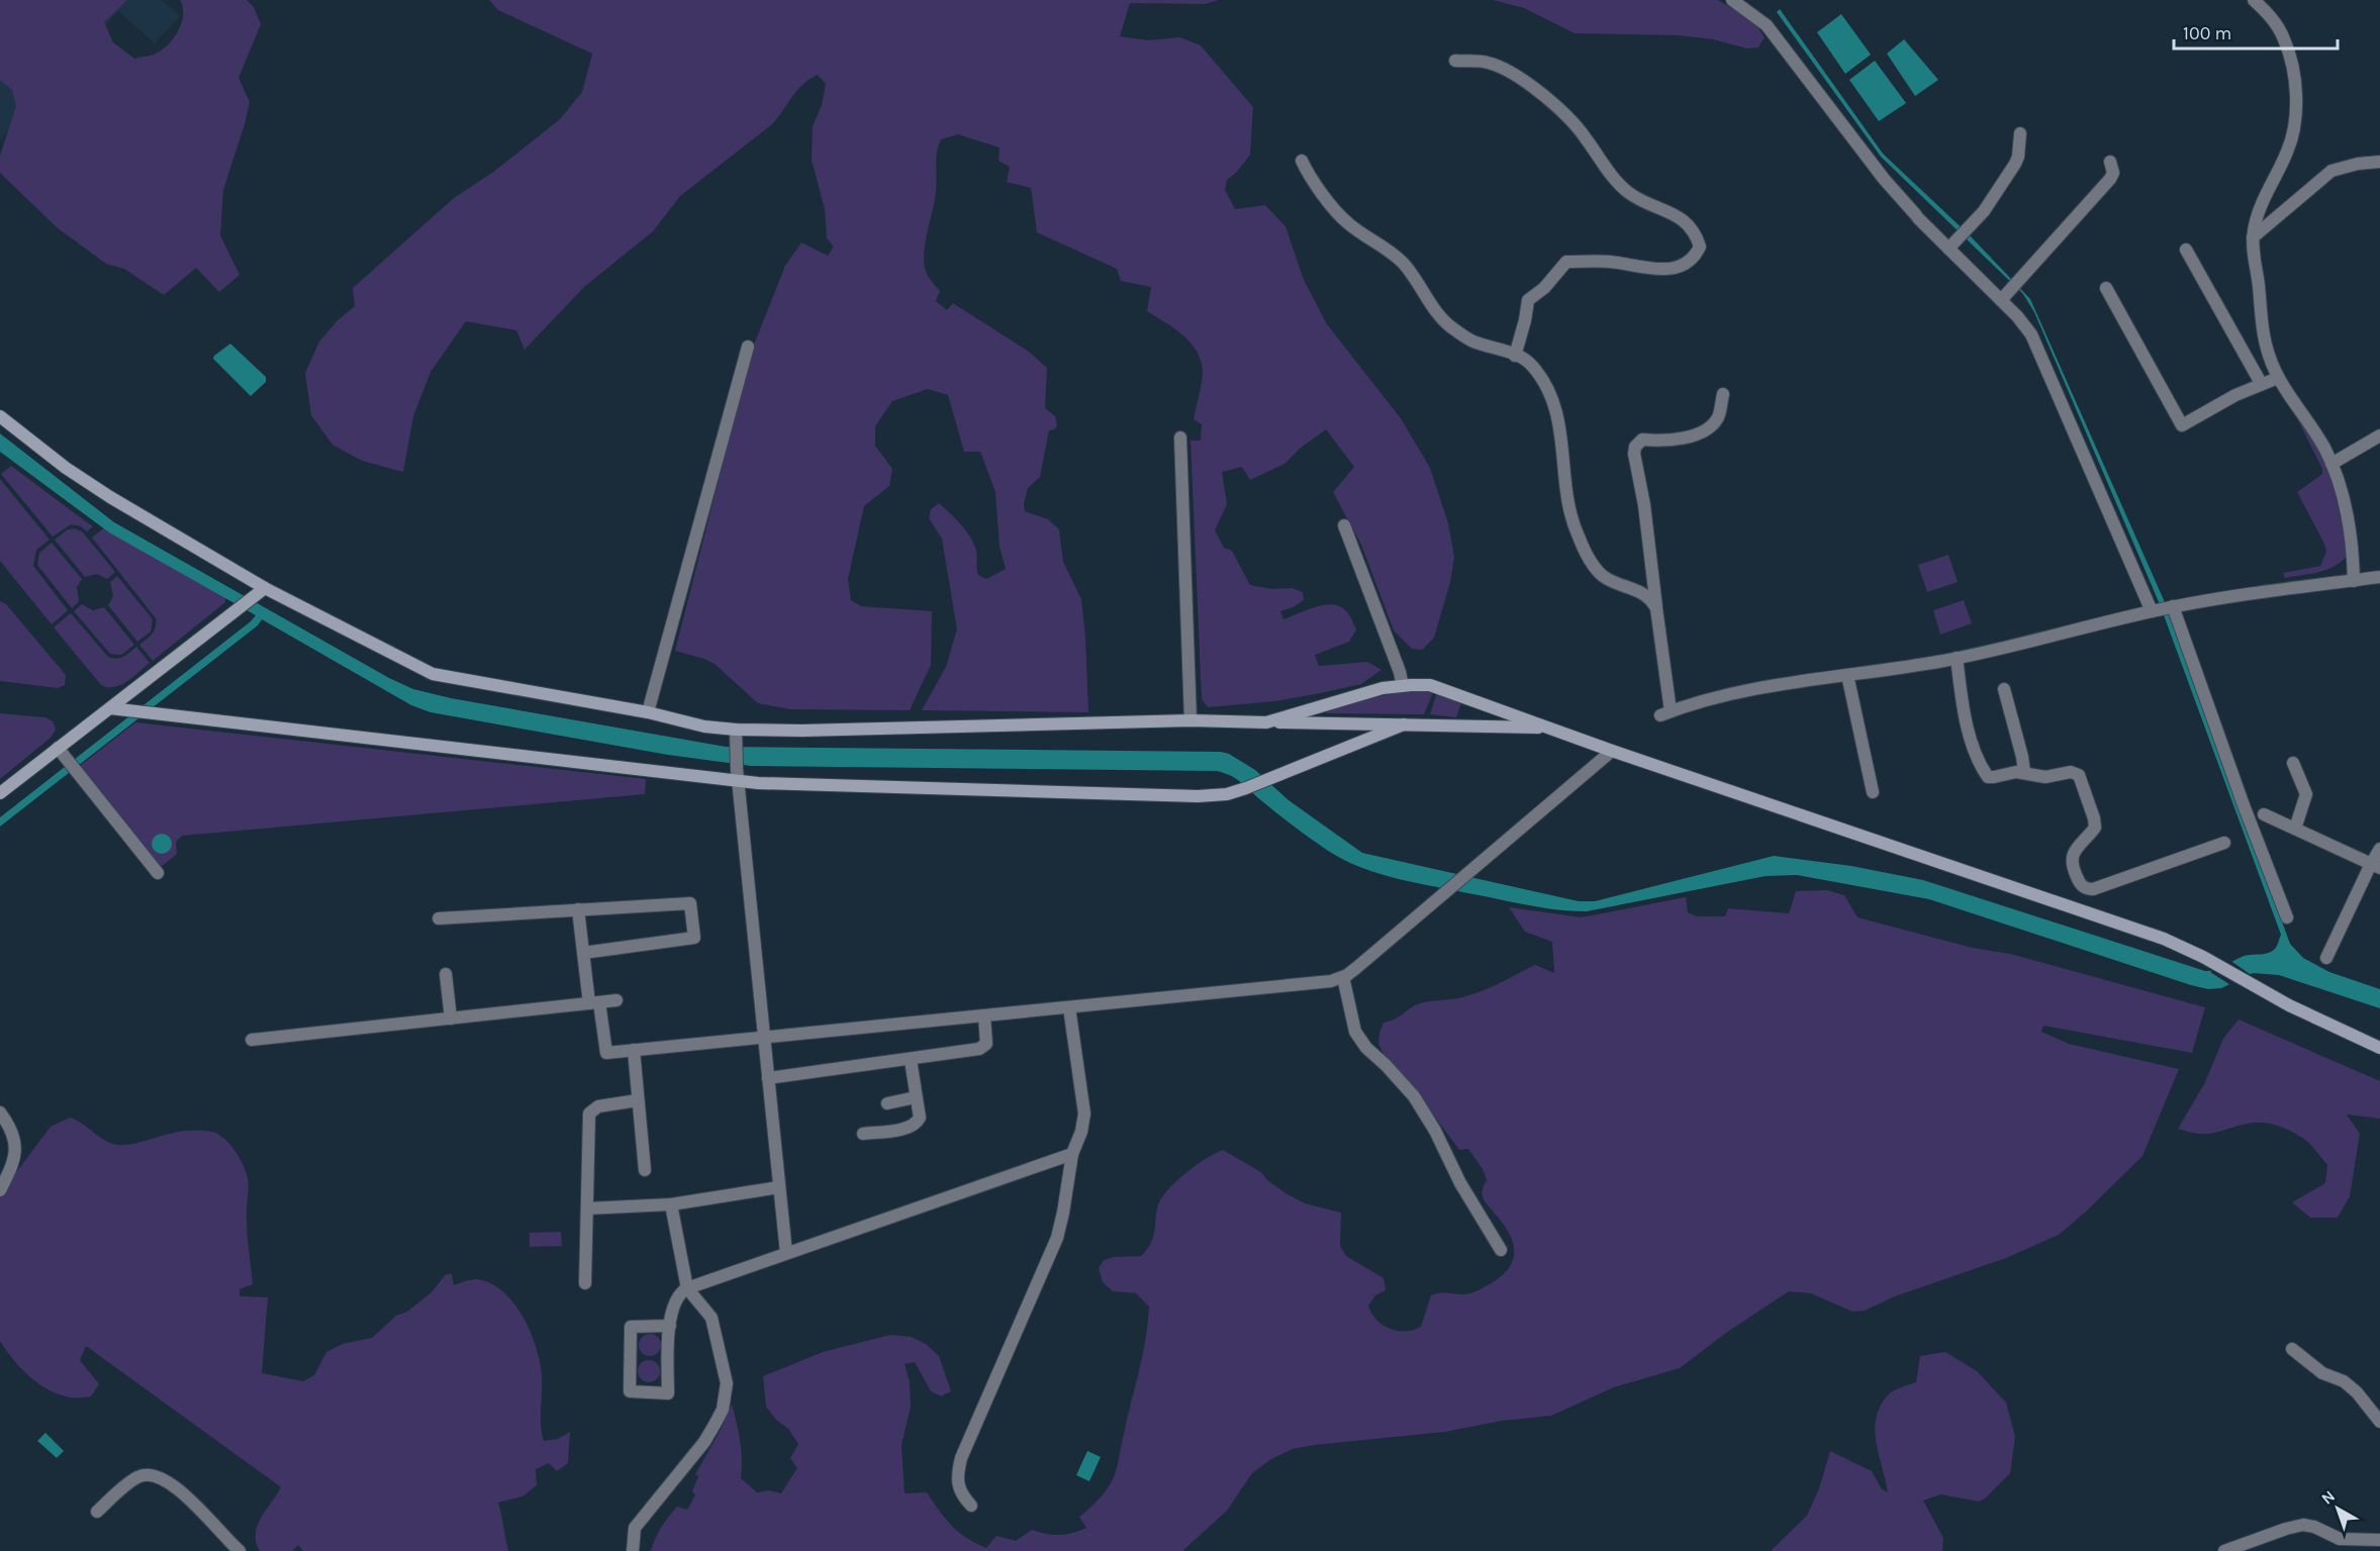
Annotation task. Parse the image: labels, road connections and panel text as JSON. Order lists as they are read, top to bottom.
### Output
{
  "scale_bar": "100 m",
  "north": "top left"
}
